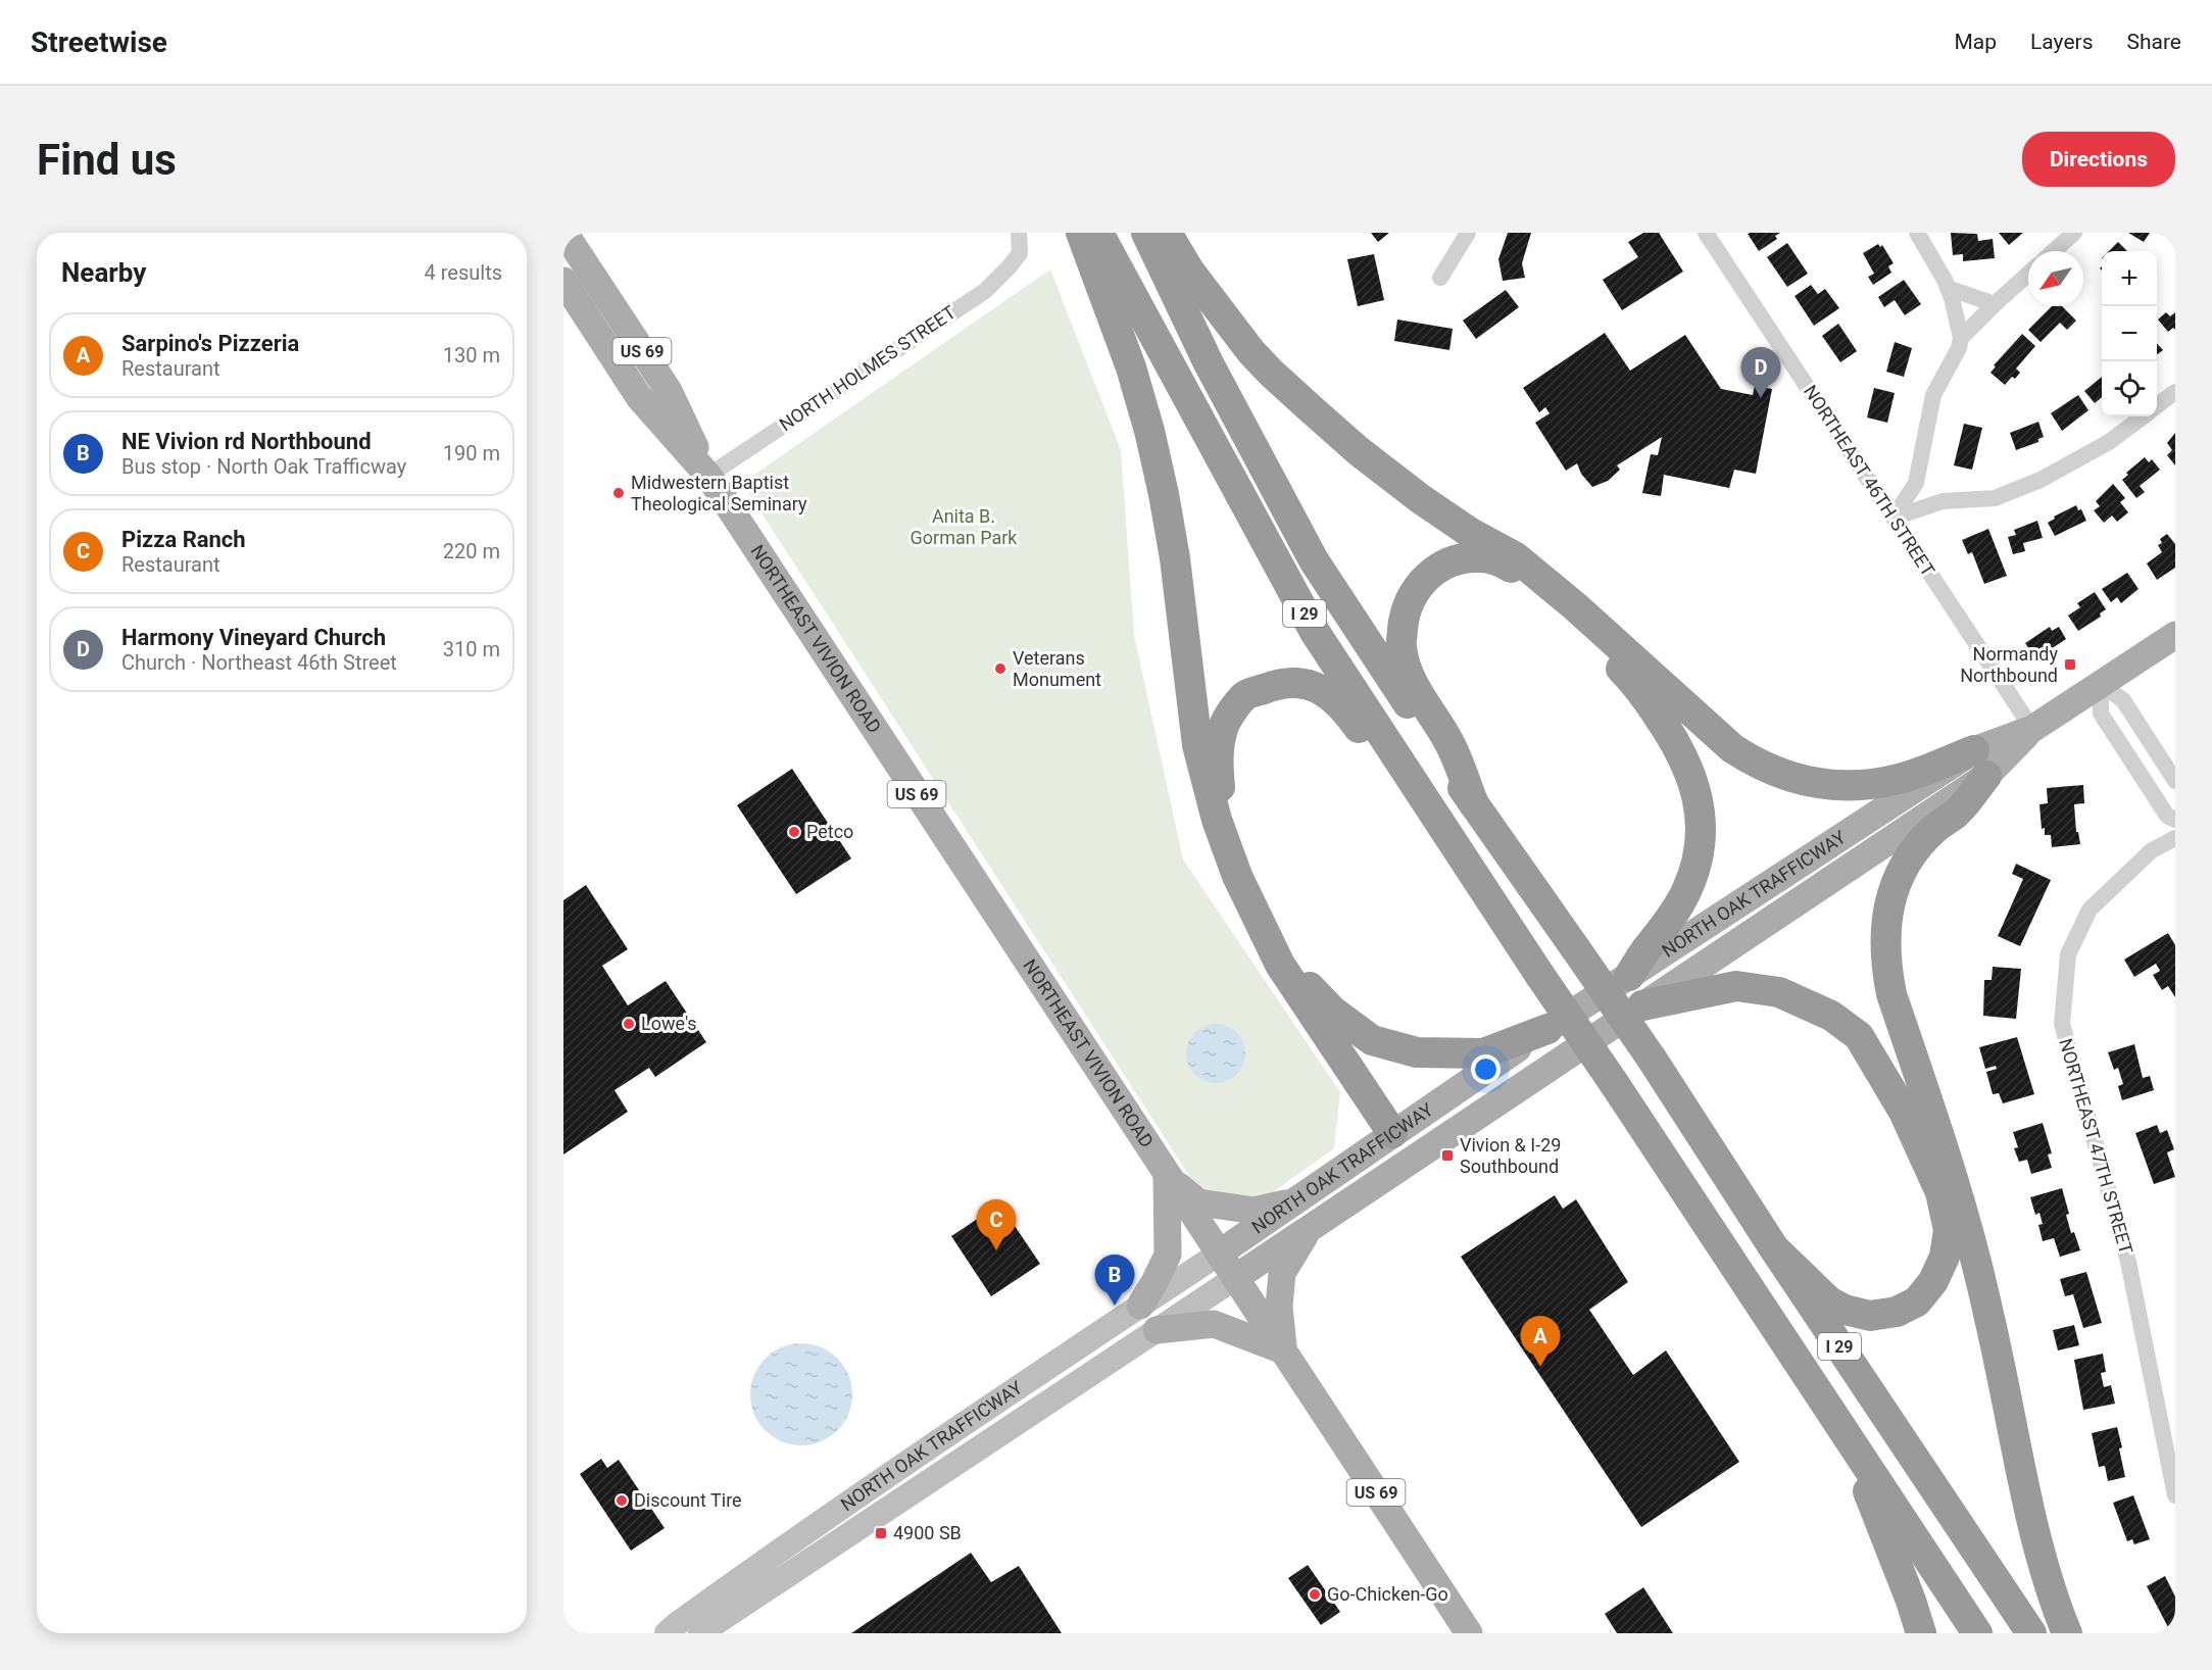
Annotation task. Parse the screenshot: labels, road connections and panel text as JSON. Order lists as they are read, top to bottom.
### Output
{
  "streets": {
    "highway": ["I 29"],
    "main road": ["US 69", "NORTHEAST VIVION ROAD", "NORTH OAK TRAFFICWAY"],
    "street": ["NORTH HOLMES STREET", "NORTHEAST 46TH STREET", "NORTHEAST 47TH STREET"]
  },
  "crossings": [
    ["NORTH HOLMES STREET", "NORTHEAST VIVION ROAD"],
    ["NORTHEAST 46TH STREET", "NORTH OAK TRAFFICWAY"],
    ["NORTHEAST VIVION ROAD", "NORTH OAK TRAFFICWAY"]
  ],
  "parks": ["Anita B. Gorman Park"],
  "places": {
    "other": [
      "Midwestern Baptist Theological Seminary",
      "Veterans Monument",
      "Petco",
      "Lowe's",
      "Discount Tire",
      "Go-Chicken-Go"
    ],
    "transit": ["Normandy Northbound", "Vivion & I-29 Southbound", "4900 SB"]
  },
  "north": "bottom left",
  "page": {
    "header": "Streetwise",
    "nav": ["Map", "Layers", "Share"],
    "buttons": "Directions",
    "title": "Find us",
    "heading": ["Nearby", "4 results"],
    "map_buttons": ["+", "−"],
    "list": [
      {
        "mark": "A",
        "name": "Sarpino's Pizzeria",
        "note": "Restaurant",
        "value": "130 m"
      },
      {
        "mark": "B",
        "name": "NE Vivion rd Northbound",
        "note": "Bus stop · North Oak Trafficway",
        "value": "190 m"
      },
      {
        "mark": "C",
        "name": "Pizza Ranch",
        "note": "Restaurant",
        "value": "220 m"
      },
      {
        "mark": "D",
        "name": "Harmony Vineyard Church",
        "note": "Church · Northeast 46th Street",
        "value": "310 m"
      }
    ],
    "pins": [
      "D",
      "C",
      "B",
      "A"
    ]
  }
}
